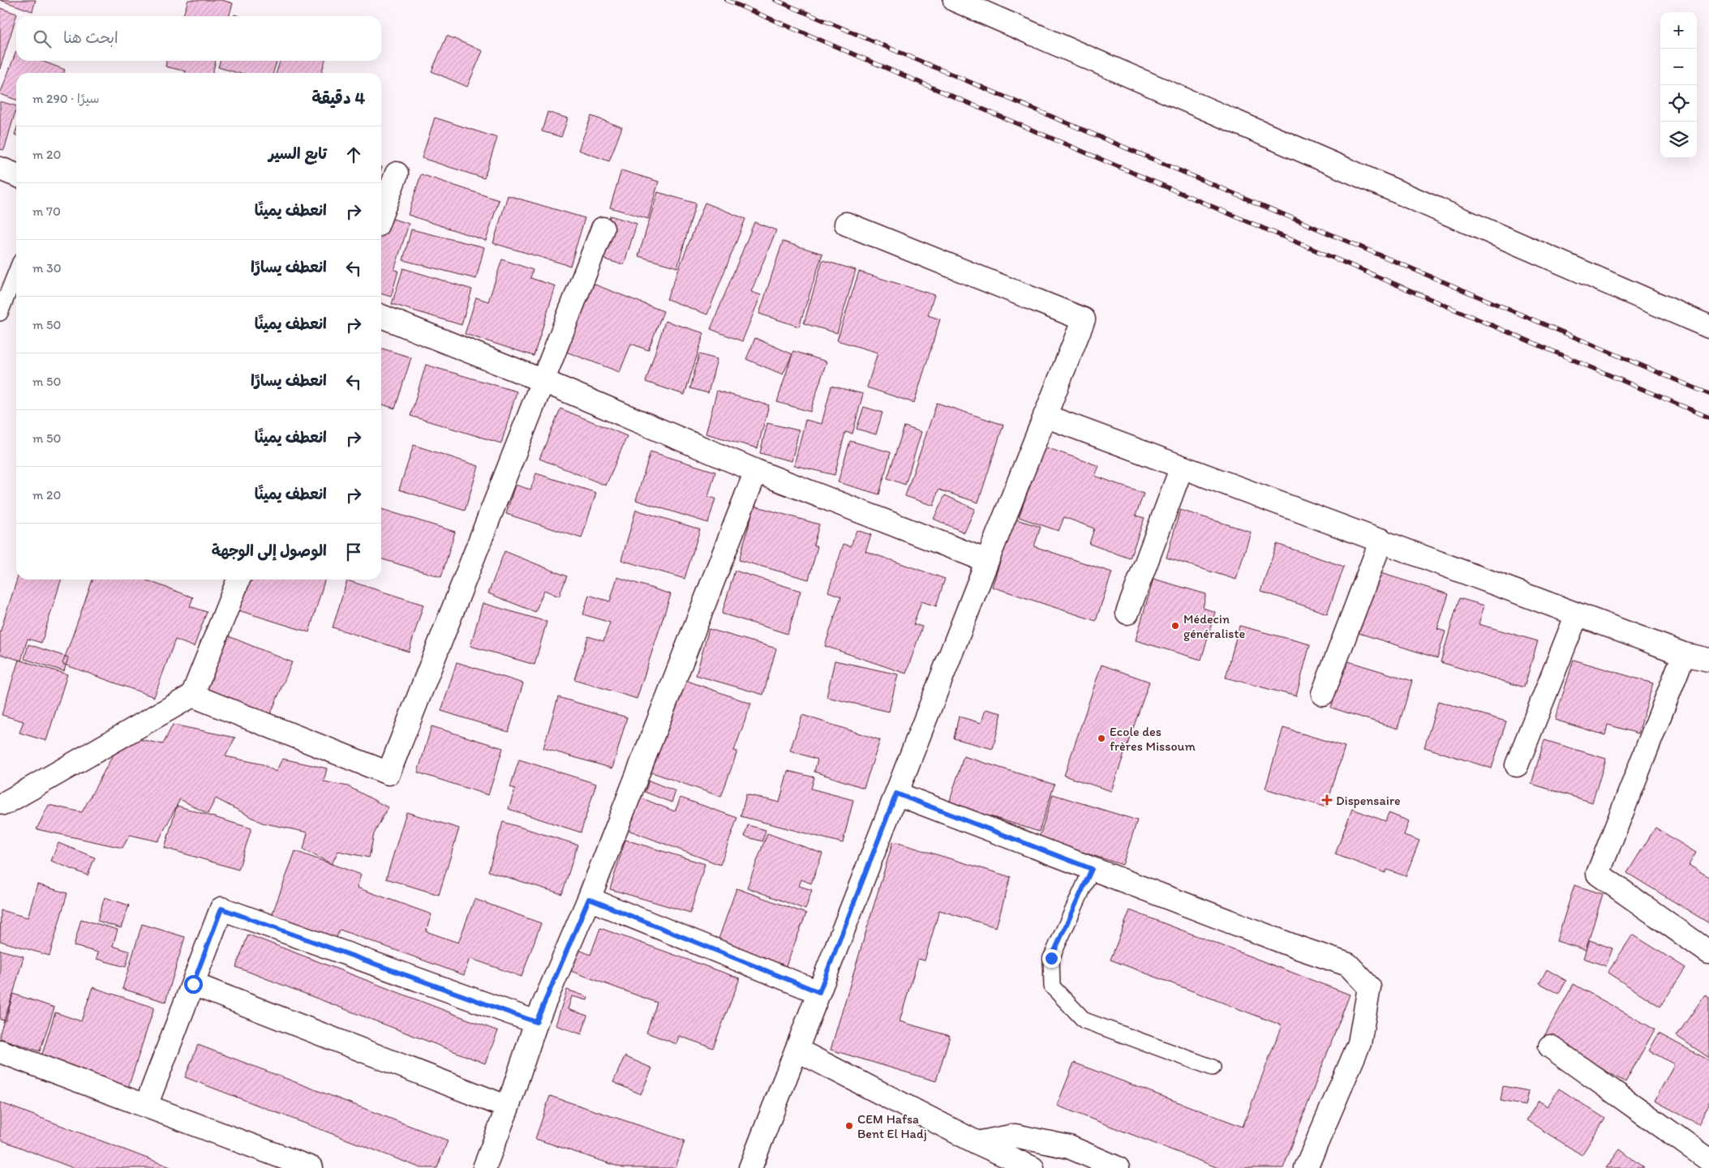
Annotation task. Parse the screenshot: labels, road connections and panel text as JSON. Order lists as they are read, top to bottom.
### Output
{
  "places": {
    "other": ["Médecin généraliste", "Ecole des frères Missoum", "CEM Hafsa Bent El Hadj"],
    "health": ["Dispensaire"]
  },
  "page": {
    "map_buttons": ["+", "−"],
    "search": "ابحث هنا",
    "heading": ["4 دقيقة", "سيرًا · 290 m"],
    "list": [
      ["تابع السير", "20 m"],
      ["انعطف يمينًا", "70 m"],
      ["انعطف يسارًا", "30 m"],
      ["انعطف يمينًا", "50 m"],
      ["انعطف يسارًا", "50 m"],
      ["انعطف يمينًا", "50 m"],
      ["انعطف يمينًا", "20 m"],
      "الوصول إلى الوجهة"
    ]
  }
}
